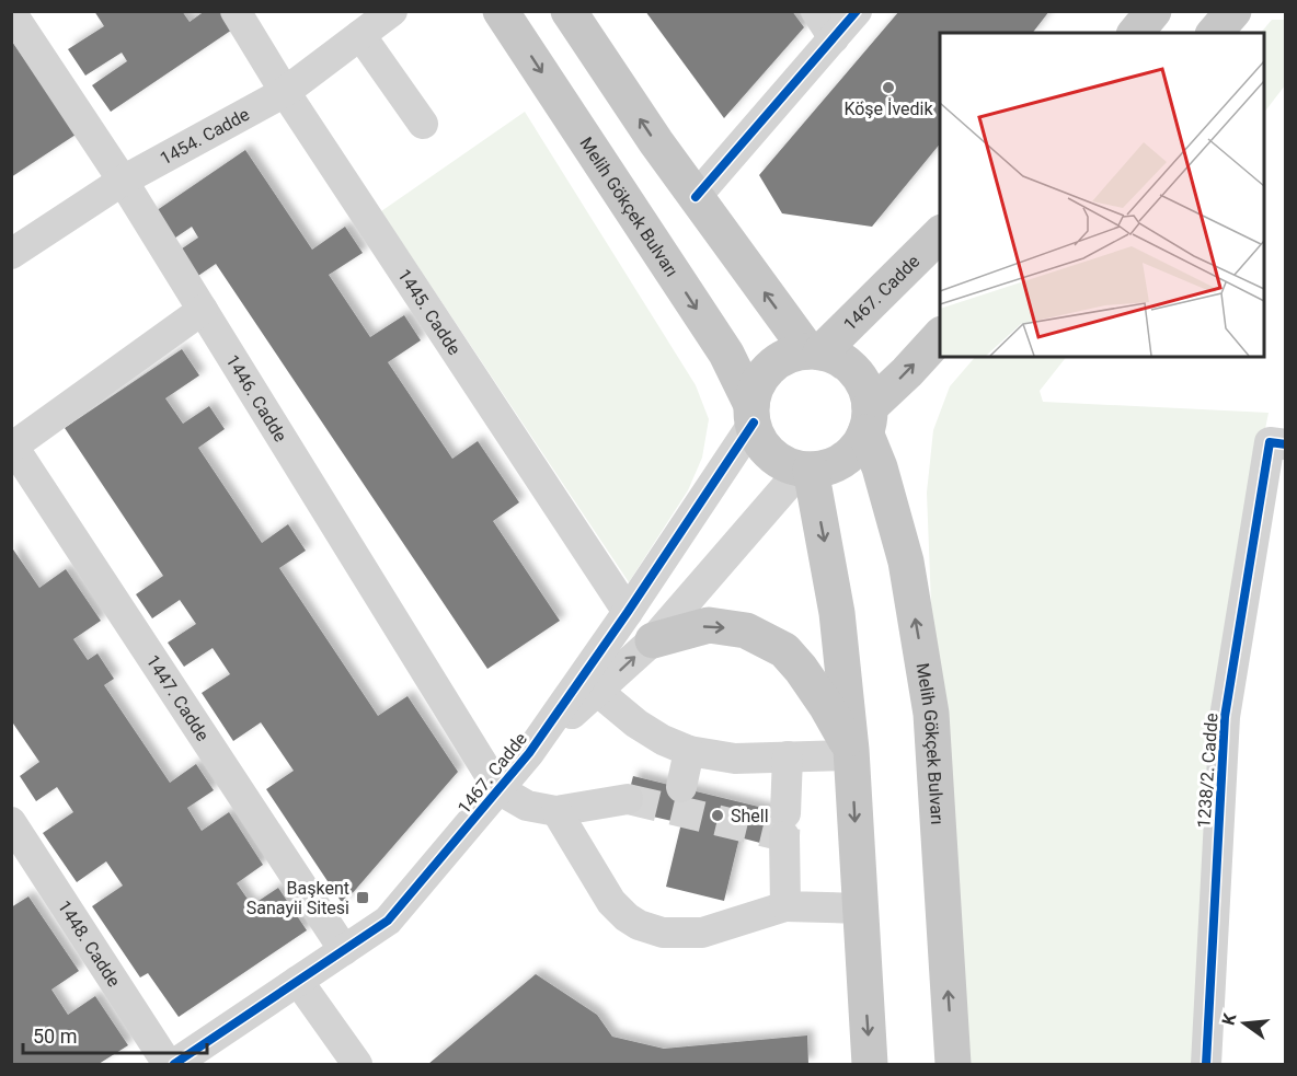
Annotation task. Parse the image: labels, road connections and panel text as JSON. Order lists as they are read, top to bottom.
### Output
{
  "streets": {
    "main road": ["Melih Gökçek Bulvarı", "1467. Cadde"],
    "street": [
      "1454. Cadde",
      "1445. Cadde",
      "1446. Cadde",
      "1447. Cadde",
      "1238/2. Cadde",
      "1448. Cadde"
    ]
  },
  "crossings": [
    ["1454. Cadde", "1445. Cadde"],
    ["1454. Cadde", "1446. Cadde"],
    ["Melih Gökçek Bulvarı", "1467. Cadde"],
    ["1467. Cadde", "1445. Cadde"],
    ["1467. Cadde", "1446. Cadde"],
    ["1467. Cadde", "1447. Cadde"]
  ],
  "places": {
    "other": ["Köşe İvedik", "Shell"],
    "transit": ["Başkent Sanayii Sitesi"]
  },
  "scale_bar": "50 m",
  "north": "left"
}
